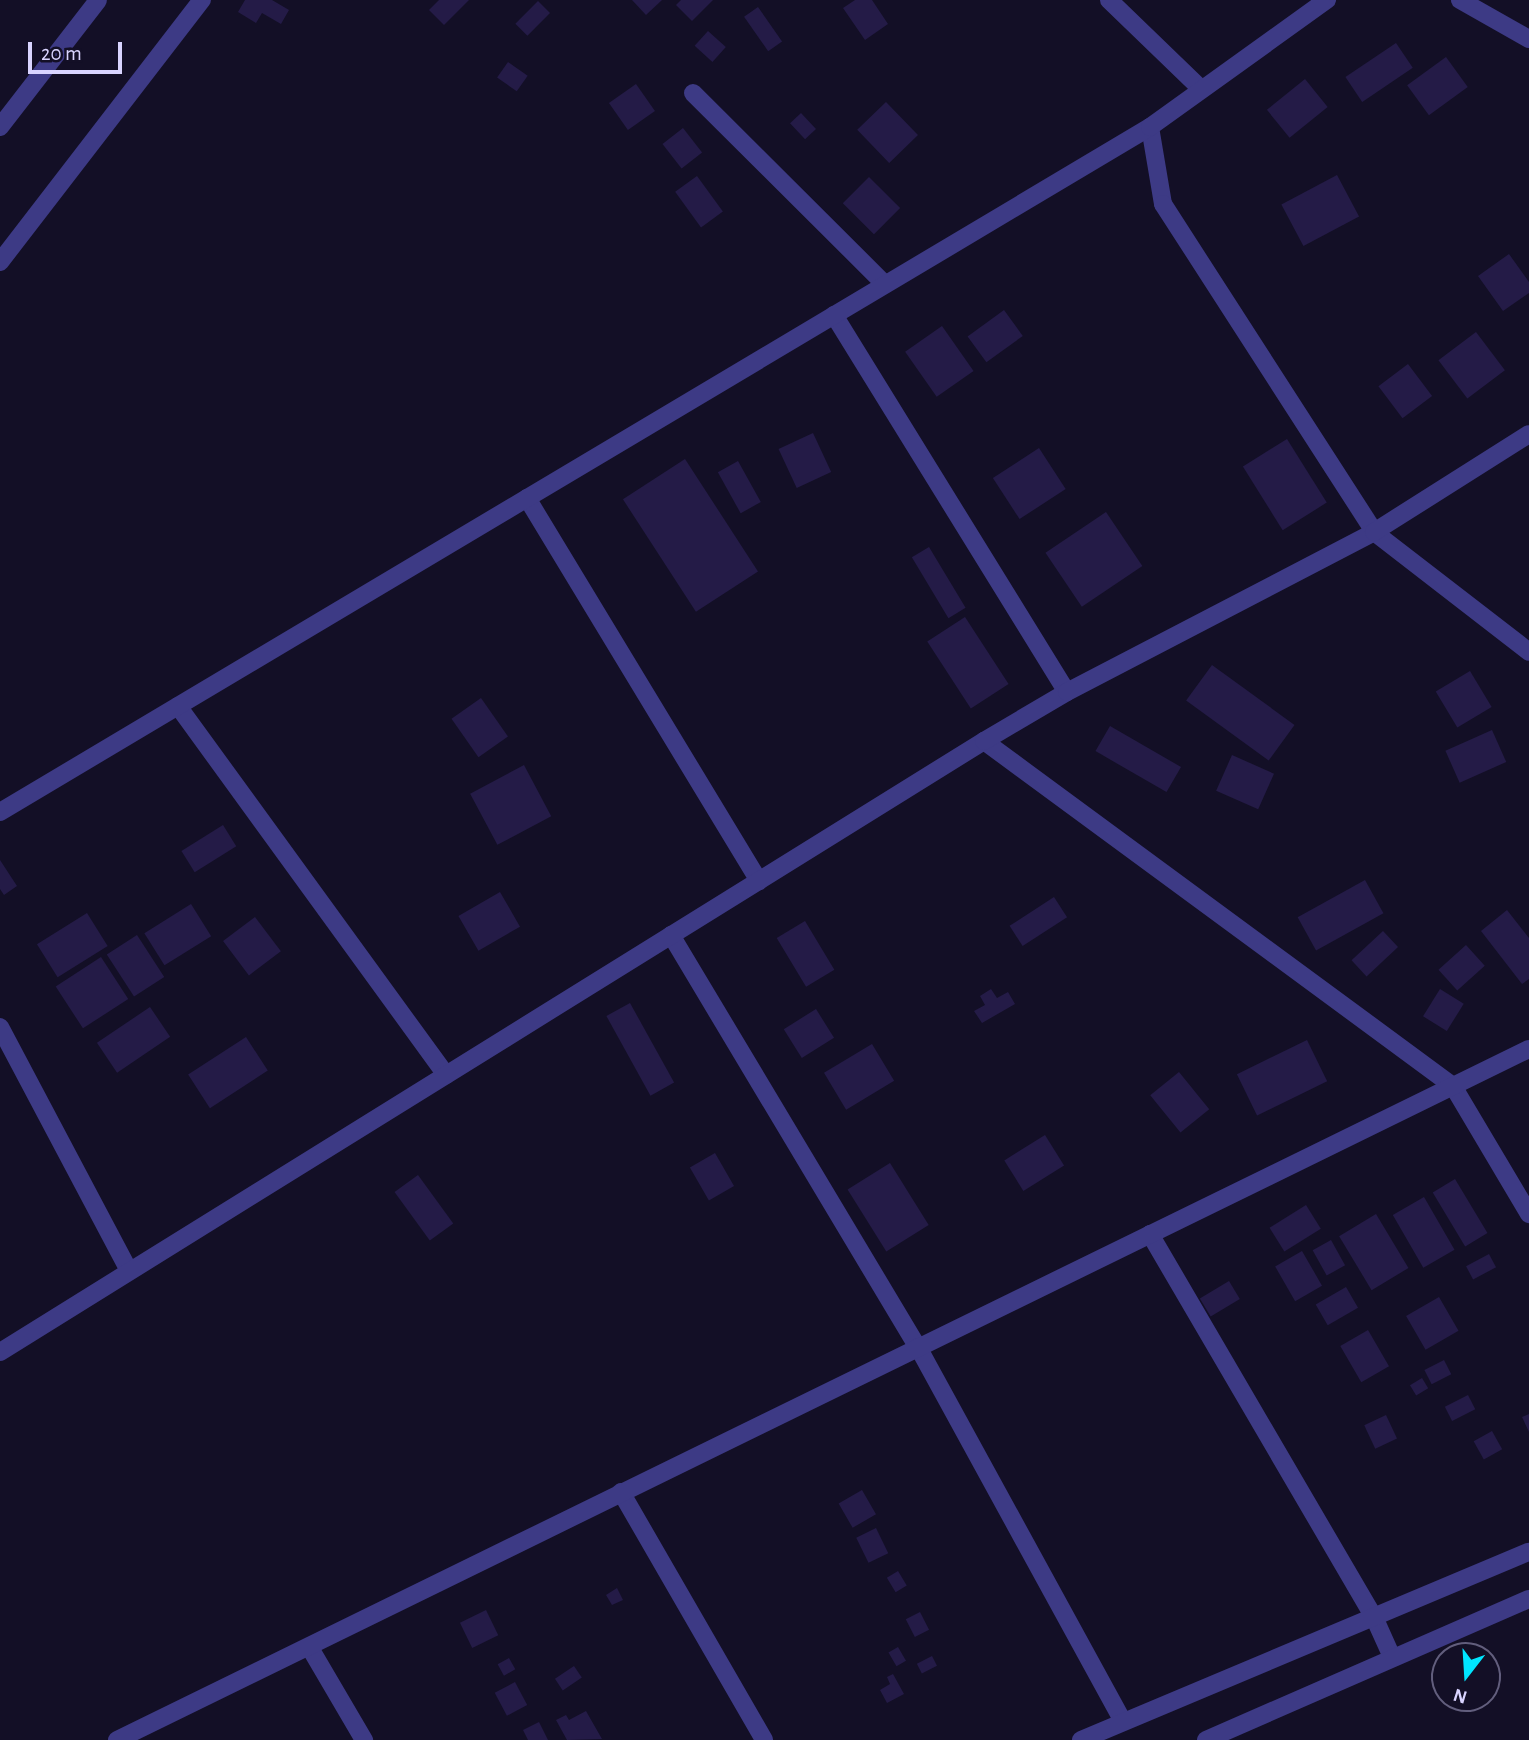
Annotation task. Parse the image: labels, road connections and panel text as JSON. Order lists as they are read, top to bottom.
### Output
{
  "scale_bar": "20 m",
  "north": "bottom"
}
